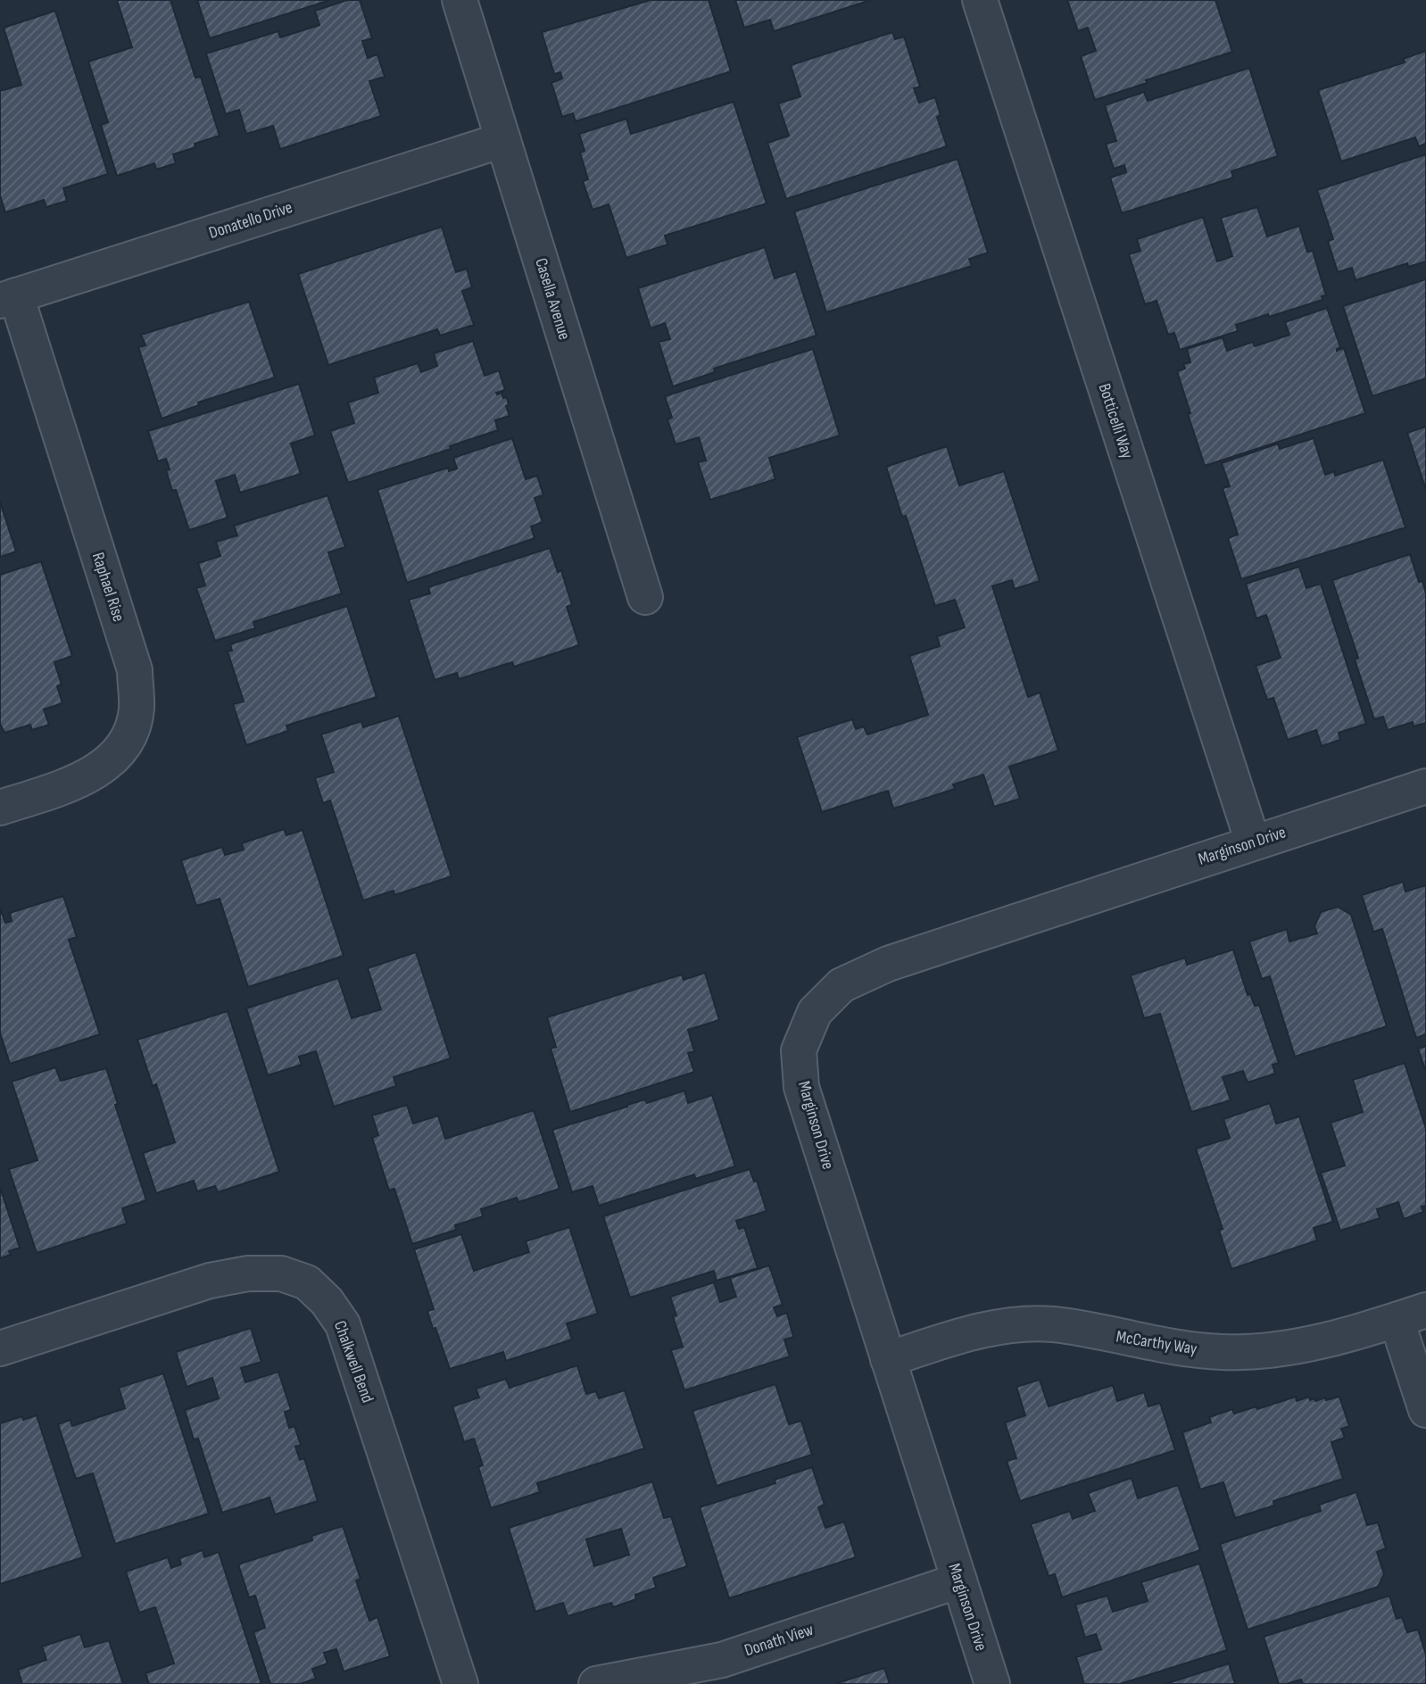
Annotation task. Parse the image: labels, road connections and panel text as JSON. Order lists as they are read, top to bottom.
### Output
{
  "streets": {
    "street": [
      "Donatello Drive",
      "Casella Avenue",
      "Botticelli Way",
      "Raphael Rise",
      "Marginson Drive",
      "McCarthy Way",
      "Chalkwell Bend",
      "Donath View"
    ]
  },
  "crossings": [
    ["Donatello Drive", "Casella Avenue"],
    ["Donatello Drive", "Raphael Rise"],
    ["Botticelli Way", "Marginson Drive"],
    ["Marginson Drive", "McCarthy Way"],
    ["Marginson Drive", "Donath View"]
  ]
}
